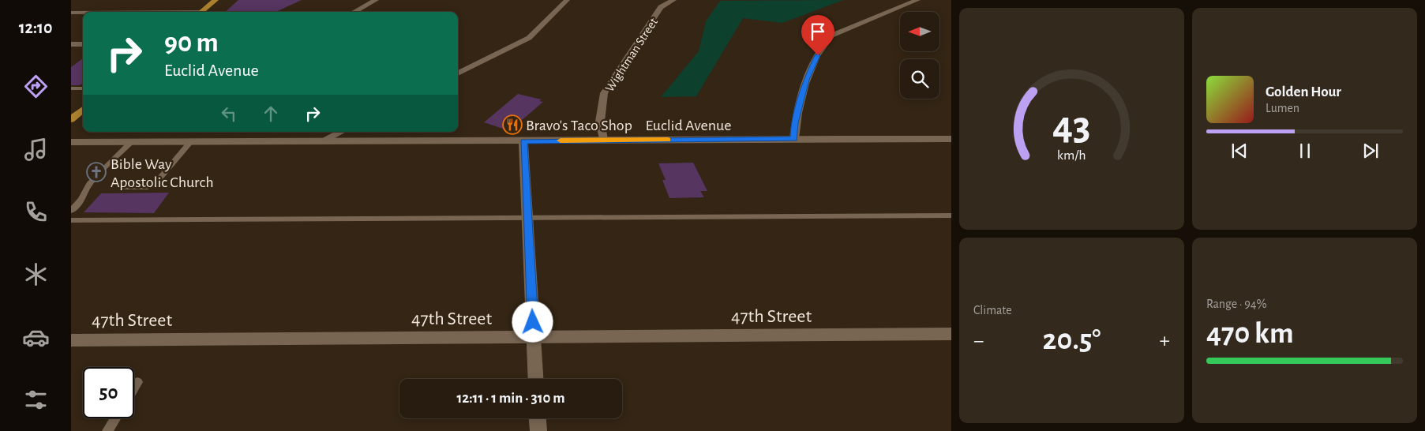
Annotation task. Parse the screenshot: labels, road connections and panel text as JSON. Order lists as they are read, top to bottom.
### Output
{
  "streets": {
    "street": ["Wightman Street", "Euclid Avenue", "47th Street"]
  },
  "crossings": [
    ["Wightman Street", "Euclid Avenue"]
  ],
  "places": {
    "restaurant": ["Bravo's Taco Shop"],
    "church": ["Bible Way Apostolic Church"]
  },
  "north": "left",
  "page": {
    "tabs": "12:10",
    "turn": ["90 m", "Euclid Avenue"],
    "song": ["Golden Hour", "Lumen"],
    "tile": [
      "Climate",
      ["Range · 94%", "470 km"]
    ],
    "heat": ["−", "20.5°", "+"],
    "limit": "50",
    "trip": "12:11 · 1 min · 310 m",
    "gauge": ["43", "km/h"]
  }
}
